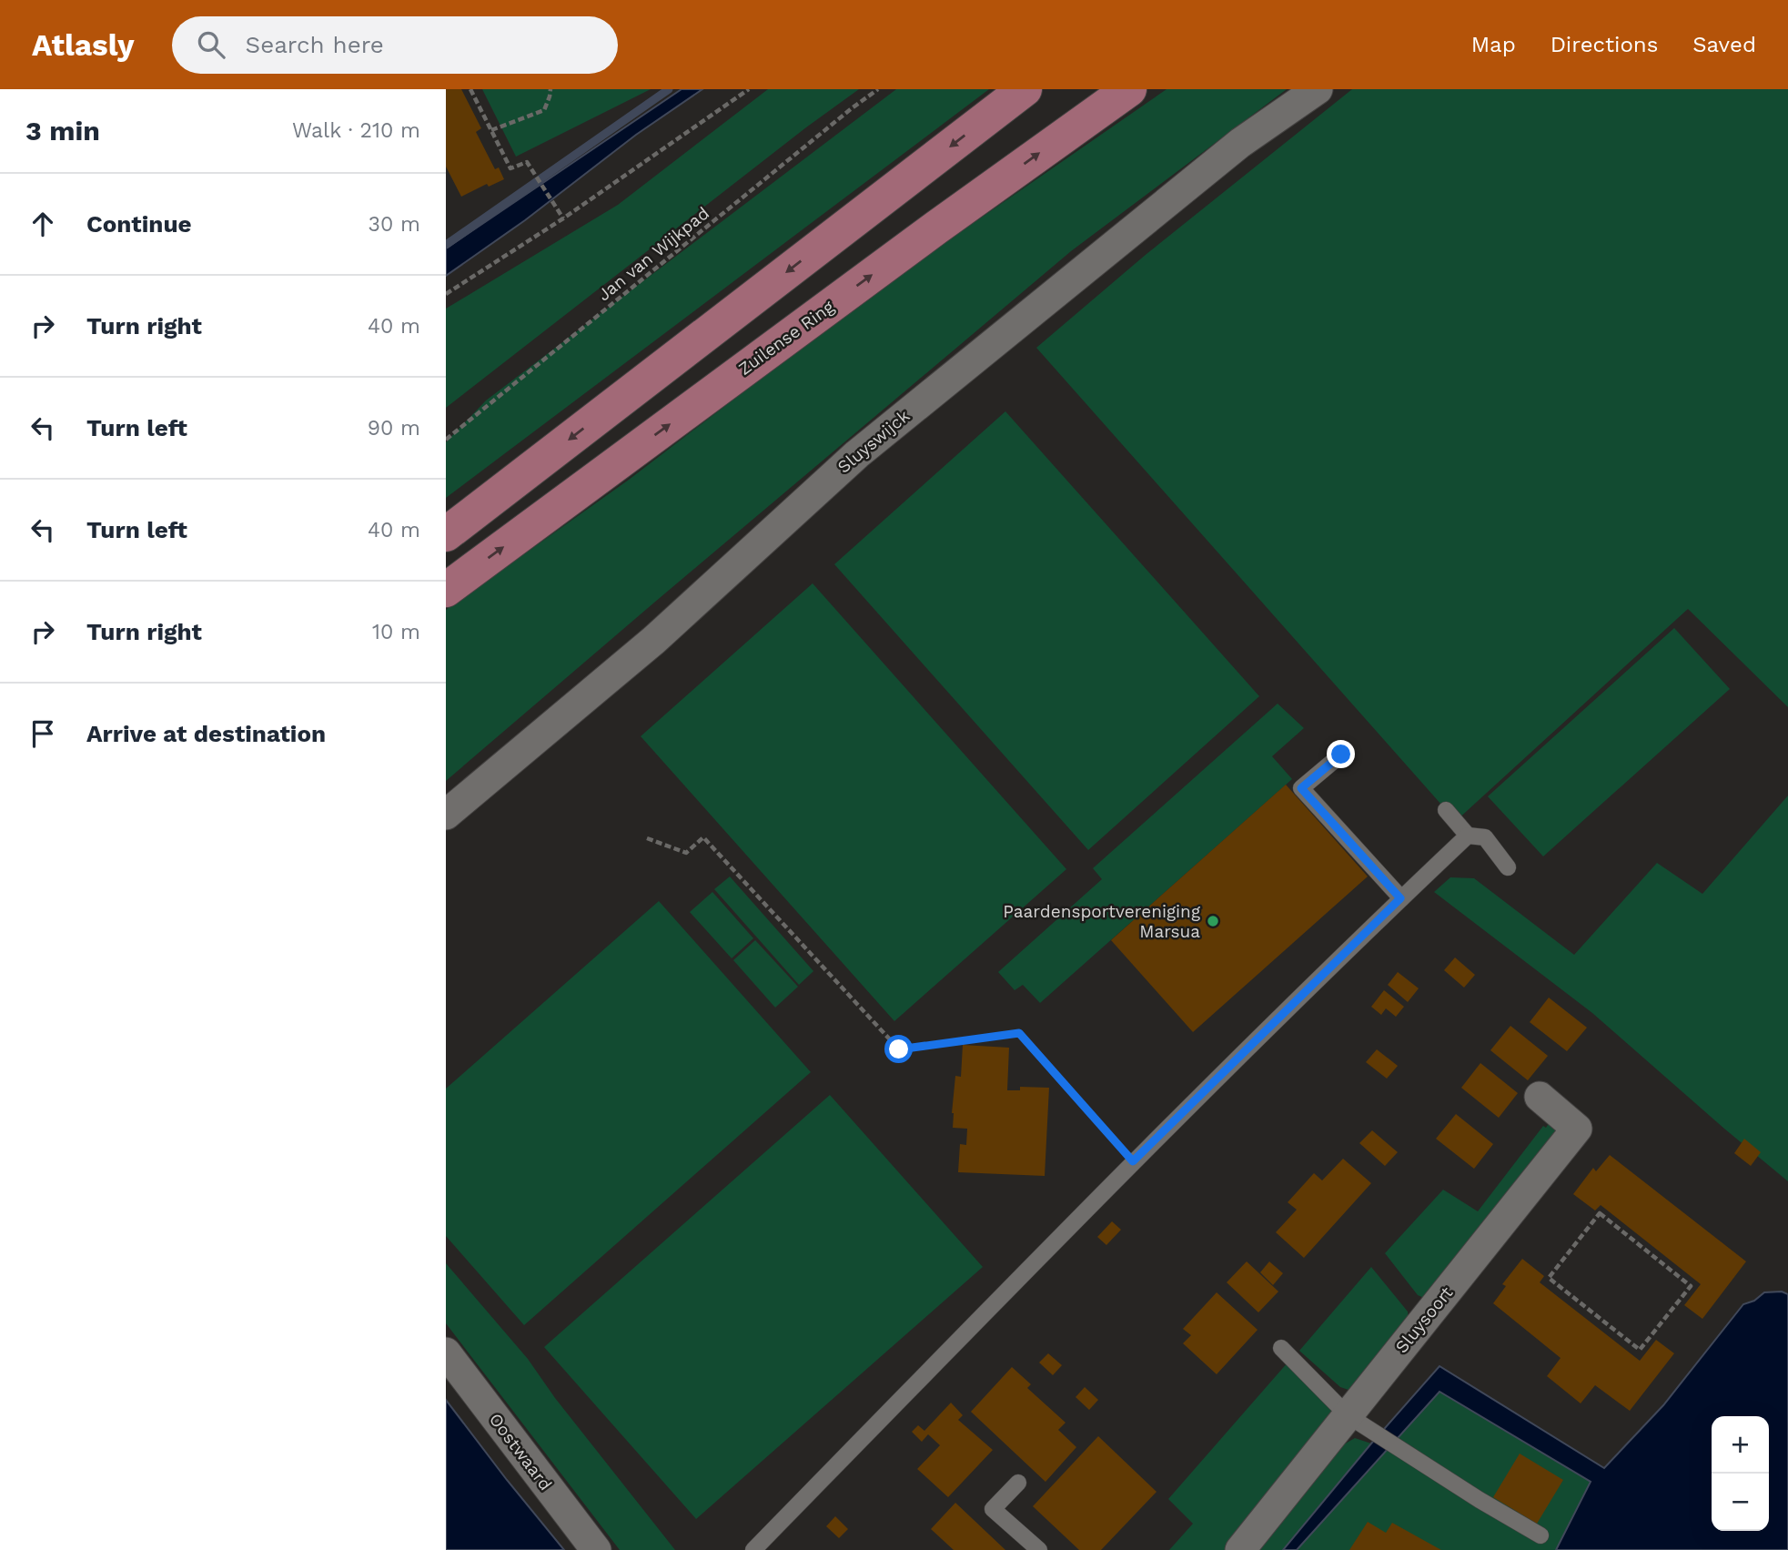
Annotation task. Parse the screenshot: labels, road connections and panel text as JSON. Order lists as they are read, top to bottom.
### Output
{
  "streets": {
    "main road": ["Zuilense Ring"],
    "street": ["Sluyswijck", "Sluysoort", "Oostwaard"],
    "path": ["Jan van Wijkpad"]
  },
  "places": ["Paardensportvereniging Marsua"],
  "page": {
    "header": "Atlasly",
    "search": "Search here",
    "nav": ["Map", "Directions", "Saved"],
    "heading": ["3 min", "Walk · 210 m"],
    "list": [
      ["Continue", "30 m"],
      ["Turn right", "40 m"],
      ["Turn left", "90 m"],
      ["Turn left", "40 m"],
      ["Turn right", "10 m"],
      "Arrive at destination"
    ],
    "map_buttons": ["+", "−"]
  }
}
